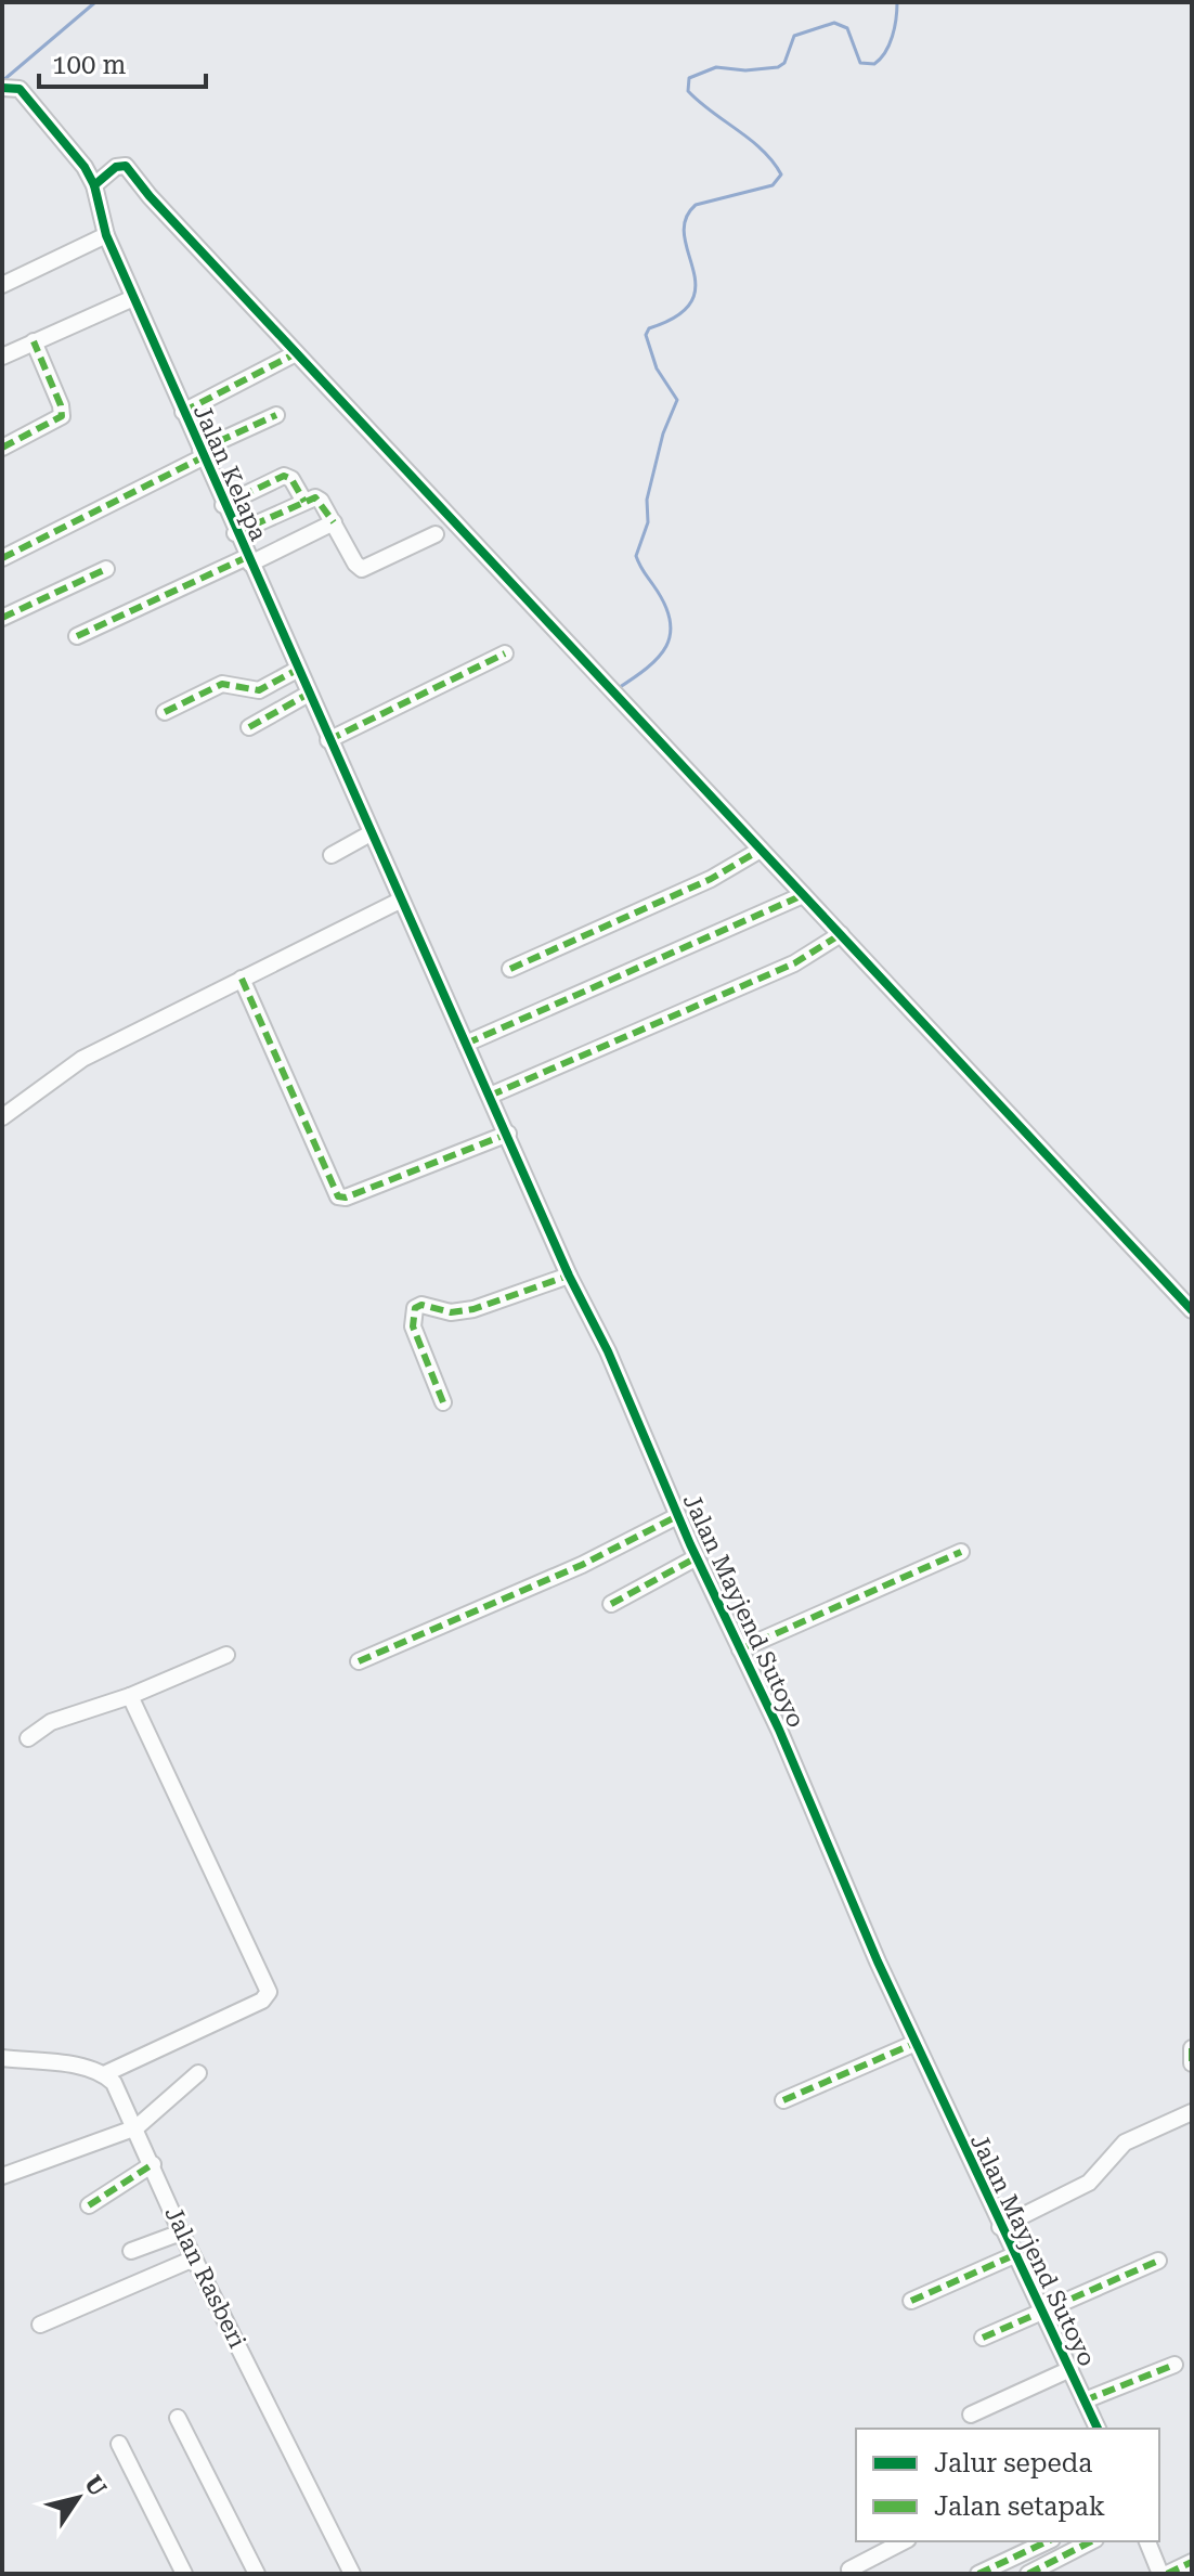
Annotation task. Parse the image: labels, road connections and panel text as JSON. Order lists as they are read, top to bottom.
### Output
{
  "streets": {
    "street": ["Jalan Kelapa", "Jalan Mayjend Sutoyo", "Jalan Rasberi"]
  },
  "crossings": [
    ["Jalan Kelapa", "Jalan Mayjend Sutoyo"]
  ],
  "legend": ["Jalur sepeda", "Jalan setapak"],
  "scale_bar": "100 m",
  "north": "top right"
}
